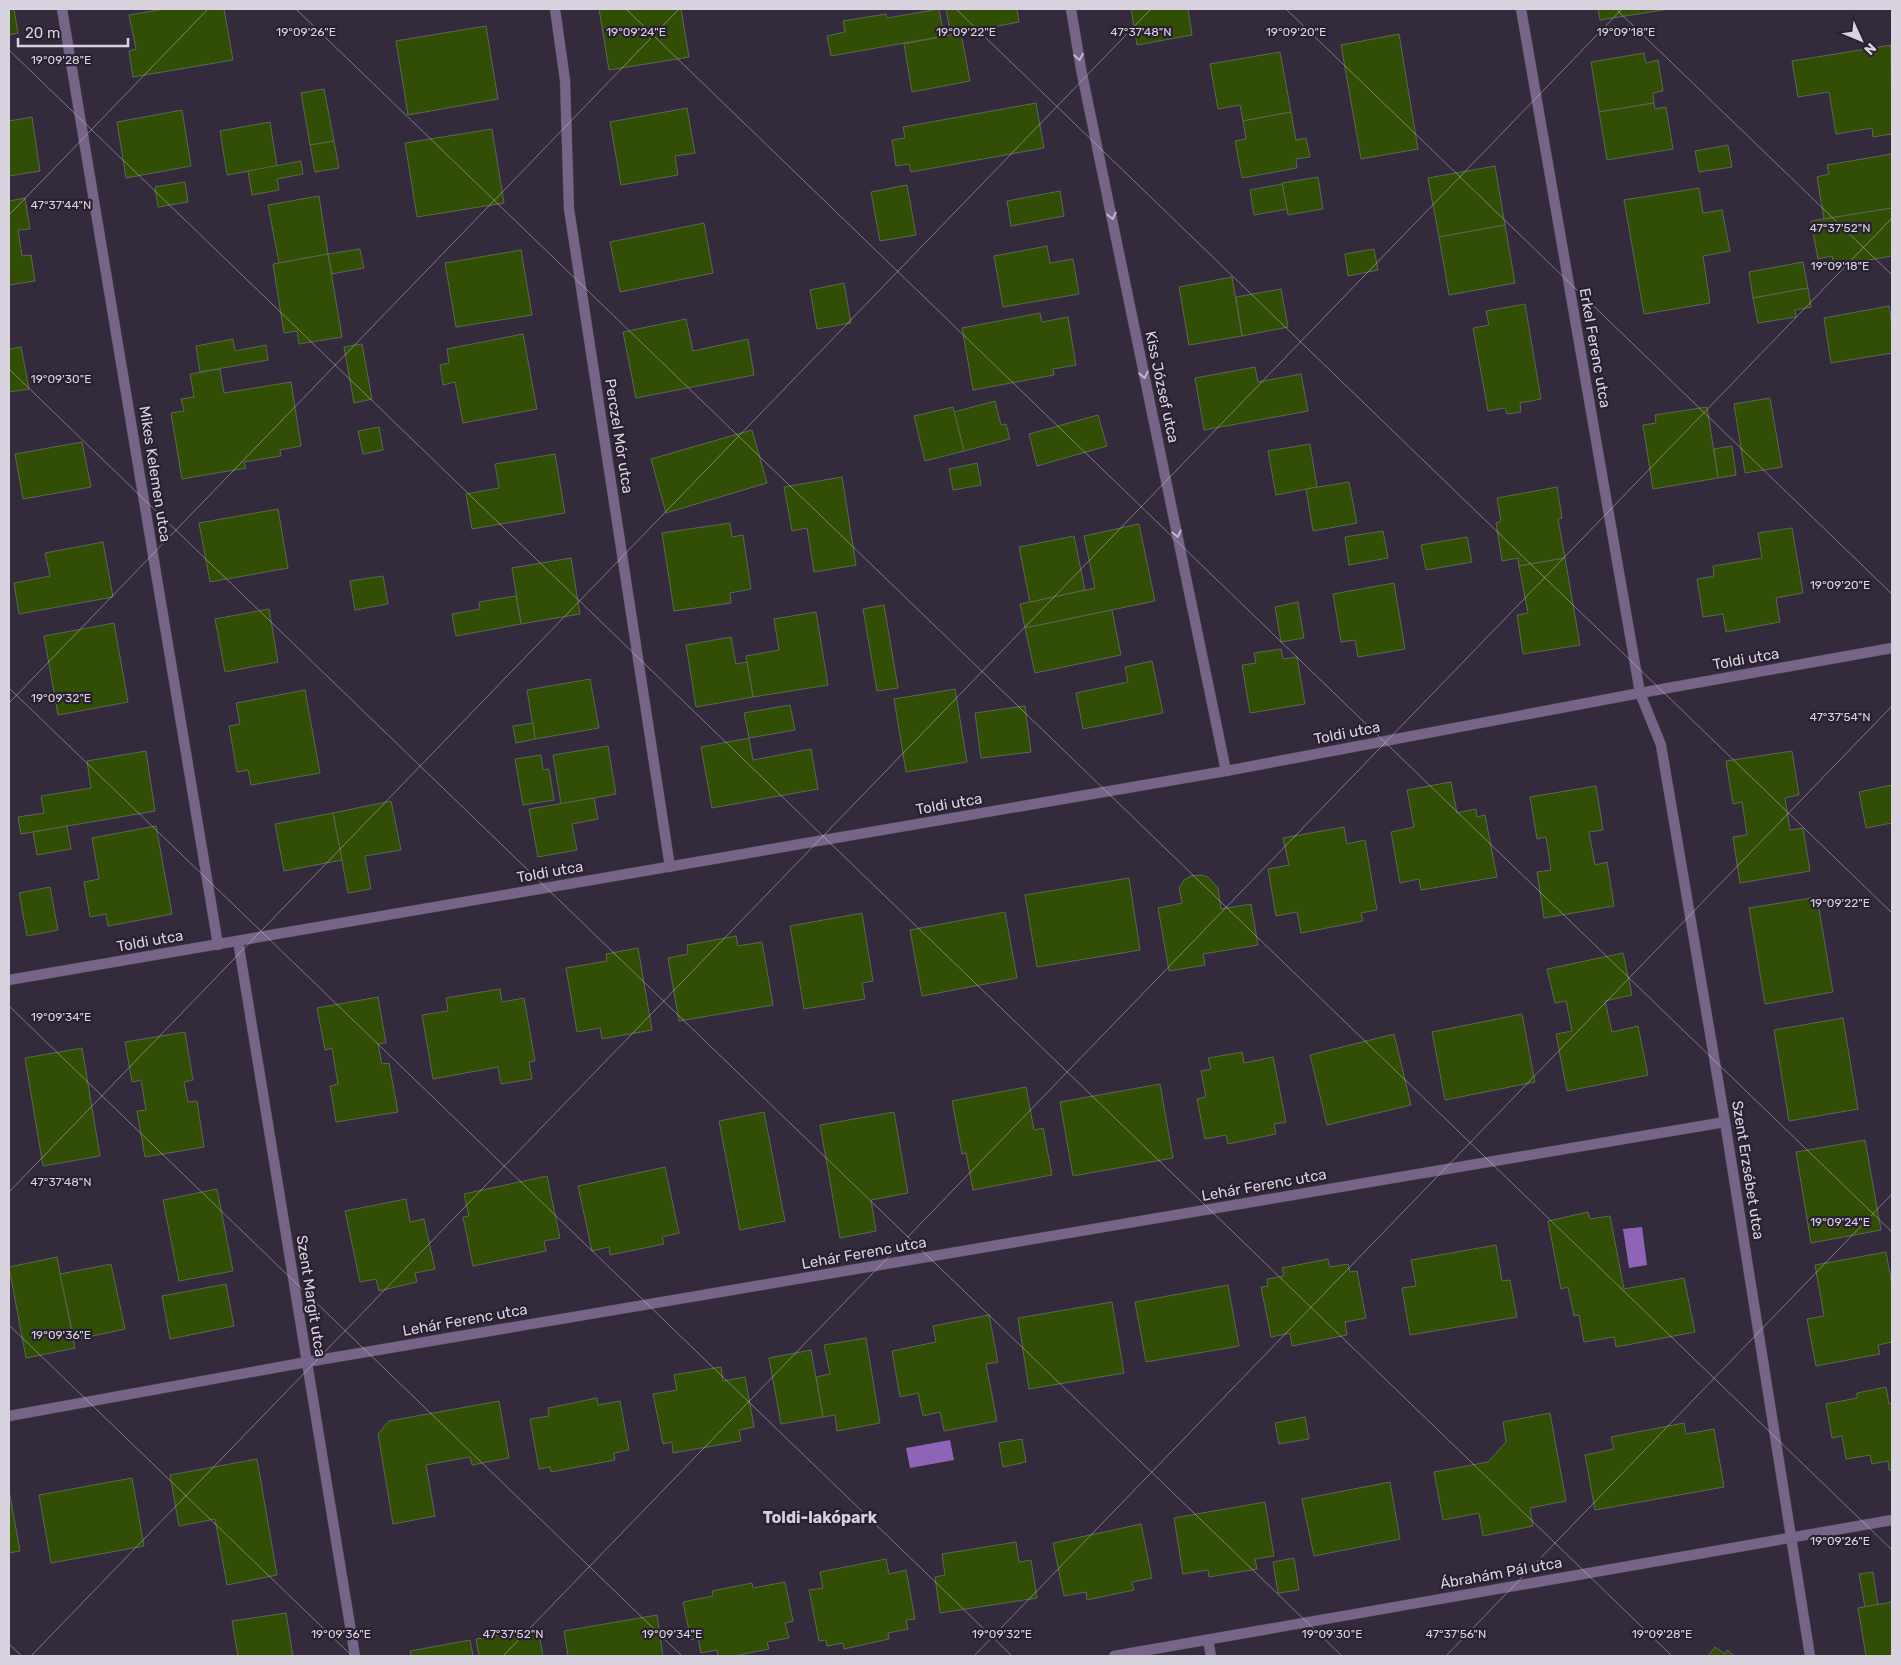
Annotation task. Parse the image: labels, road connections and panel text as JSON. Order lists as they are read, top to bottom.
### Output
{
  "streets": {
    "street": [
      "Erkel Ferenc utca",
      "Kiss József utca",
      "Perczel Mór utca",
      "Mikes Kelemen utca",
      "Toldi utca",
      "Szent Erzsébet utca",
      "Lehár Ferenc utca",
      "Szent Margit utca",
      "Ábrahám Pál utca"
    ]
  },
  "crossings": [
    ["Erkel Ferenc utca", "Toldi utca"],
    ["Erkel Ferenc utca", "Szent Erzsébet utca"],
    ["Kiss József utca", "Toldi utca"],
    ["Perczel Mór utca", "Toldi utca"],
    ["Mikes Kelemen utca", "Toldi utca"],
    ["Toldi utca", "Szent Erzsébet utca"],
    ["Toldi utca", "Szent Margit utca"],
    ["Szent Erzsébet utca", "Lehár Ferenc utca"],
    ["Szent Erzsébet utca", "Ábrahám Pál utca"],
    ["Lehár Ferenc utca", "Szent Margit utca"]
  ],
  "one_way": ["Kiss József utca"],
  "districts": ["Toldi-lakópark"],
  "scale_bar": "20 m",
  "north": "bottom right",
  "coordinates": [
    "19°09'24\"E",
    "19°09'22\"E",
    "19°09'20\"E",
    "19°09'18\"E",
    "19°09'26\"E",
    "47°37'48\"N",
    "19°09'28\"E",
    "47°37'44\"N",
    "47°37'52\"N",
    "19°09'30\"E",
    "19°09'32\"E",
    "47°37'54\"N",
    "19°09'34\"E",
    "19°09'36\"E",
    "47°37'56\"N"
  ]
}
